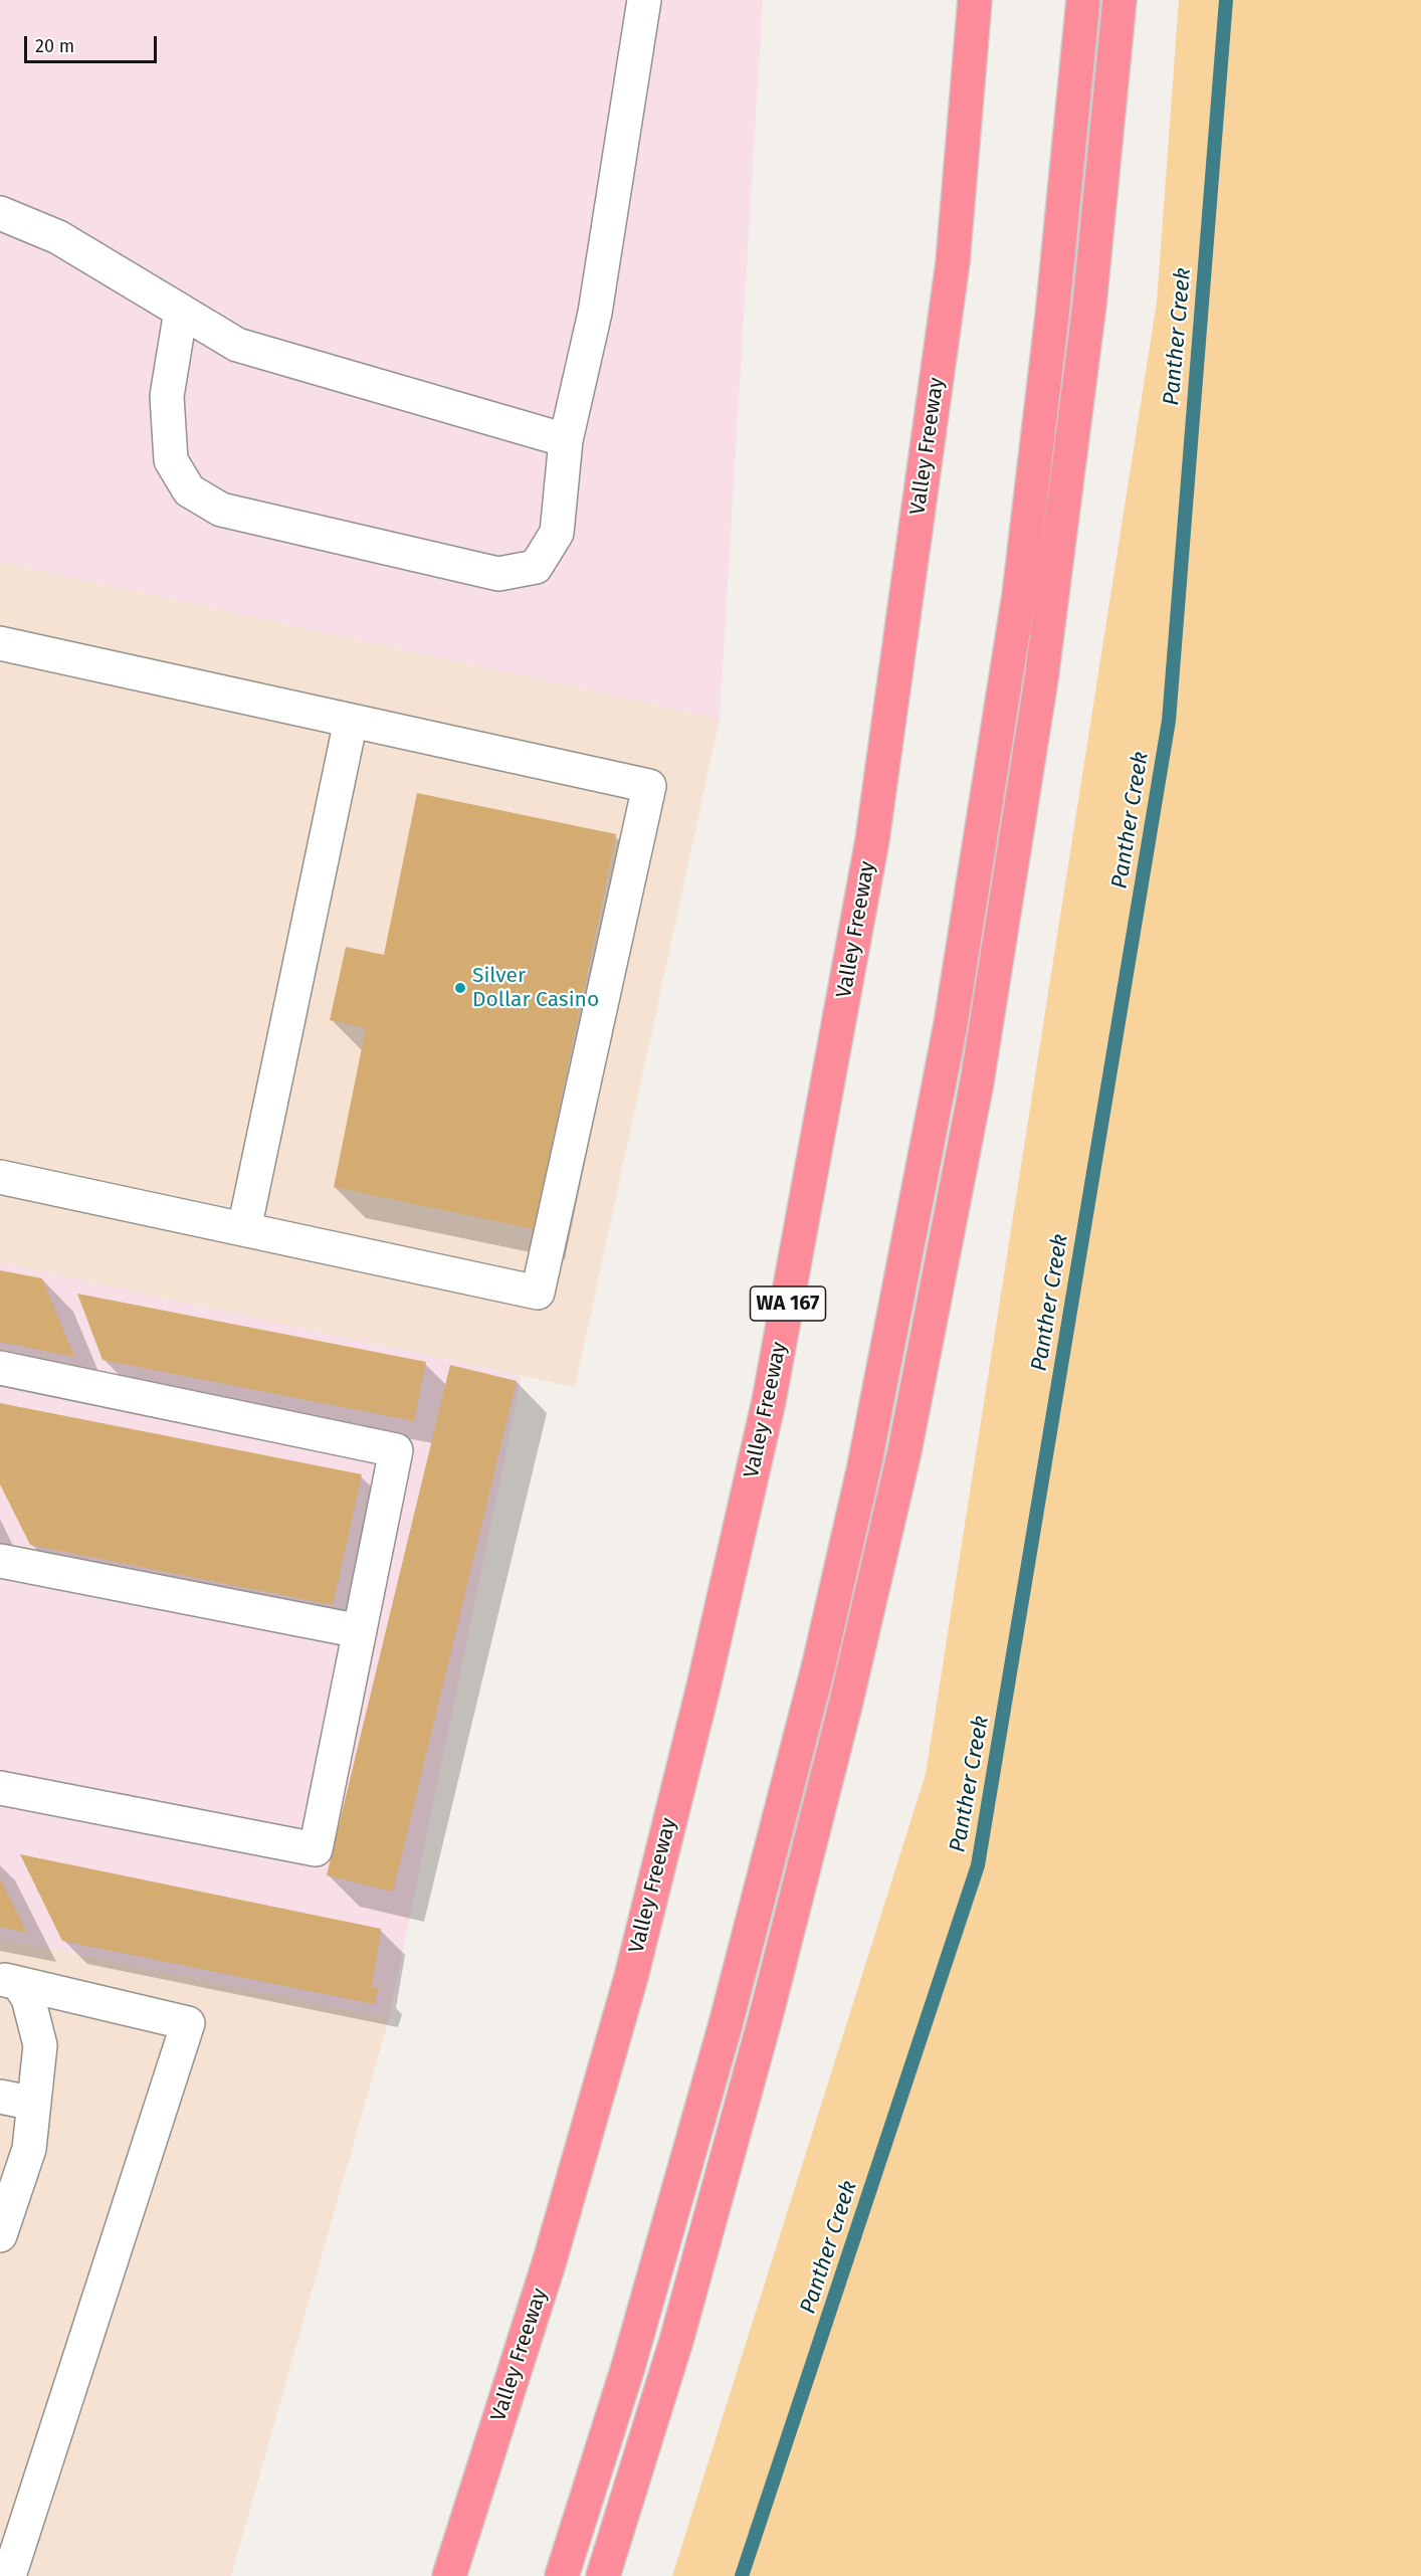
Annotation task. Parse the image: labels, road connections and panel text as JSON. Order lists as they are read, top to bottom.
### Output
{
  "streets": {
    "highway": ["Valley Freeway", "WA 167"]
  },
  "water": ["Panther Creek"],
  "places": ["Silver Dollar Casino"],
  "scale_bar": "20 m"
}
